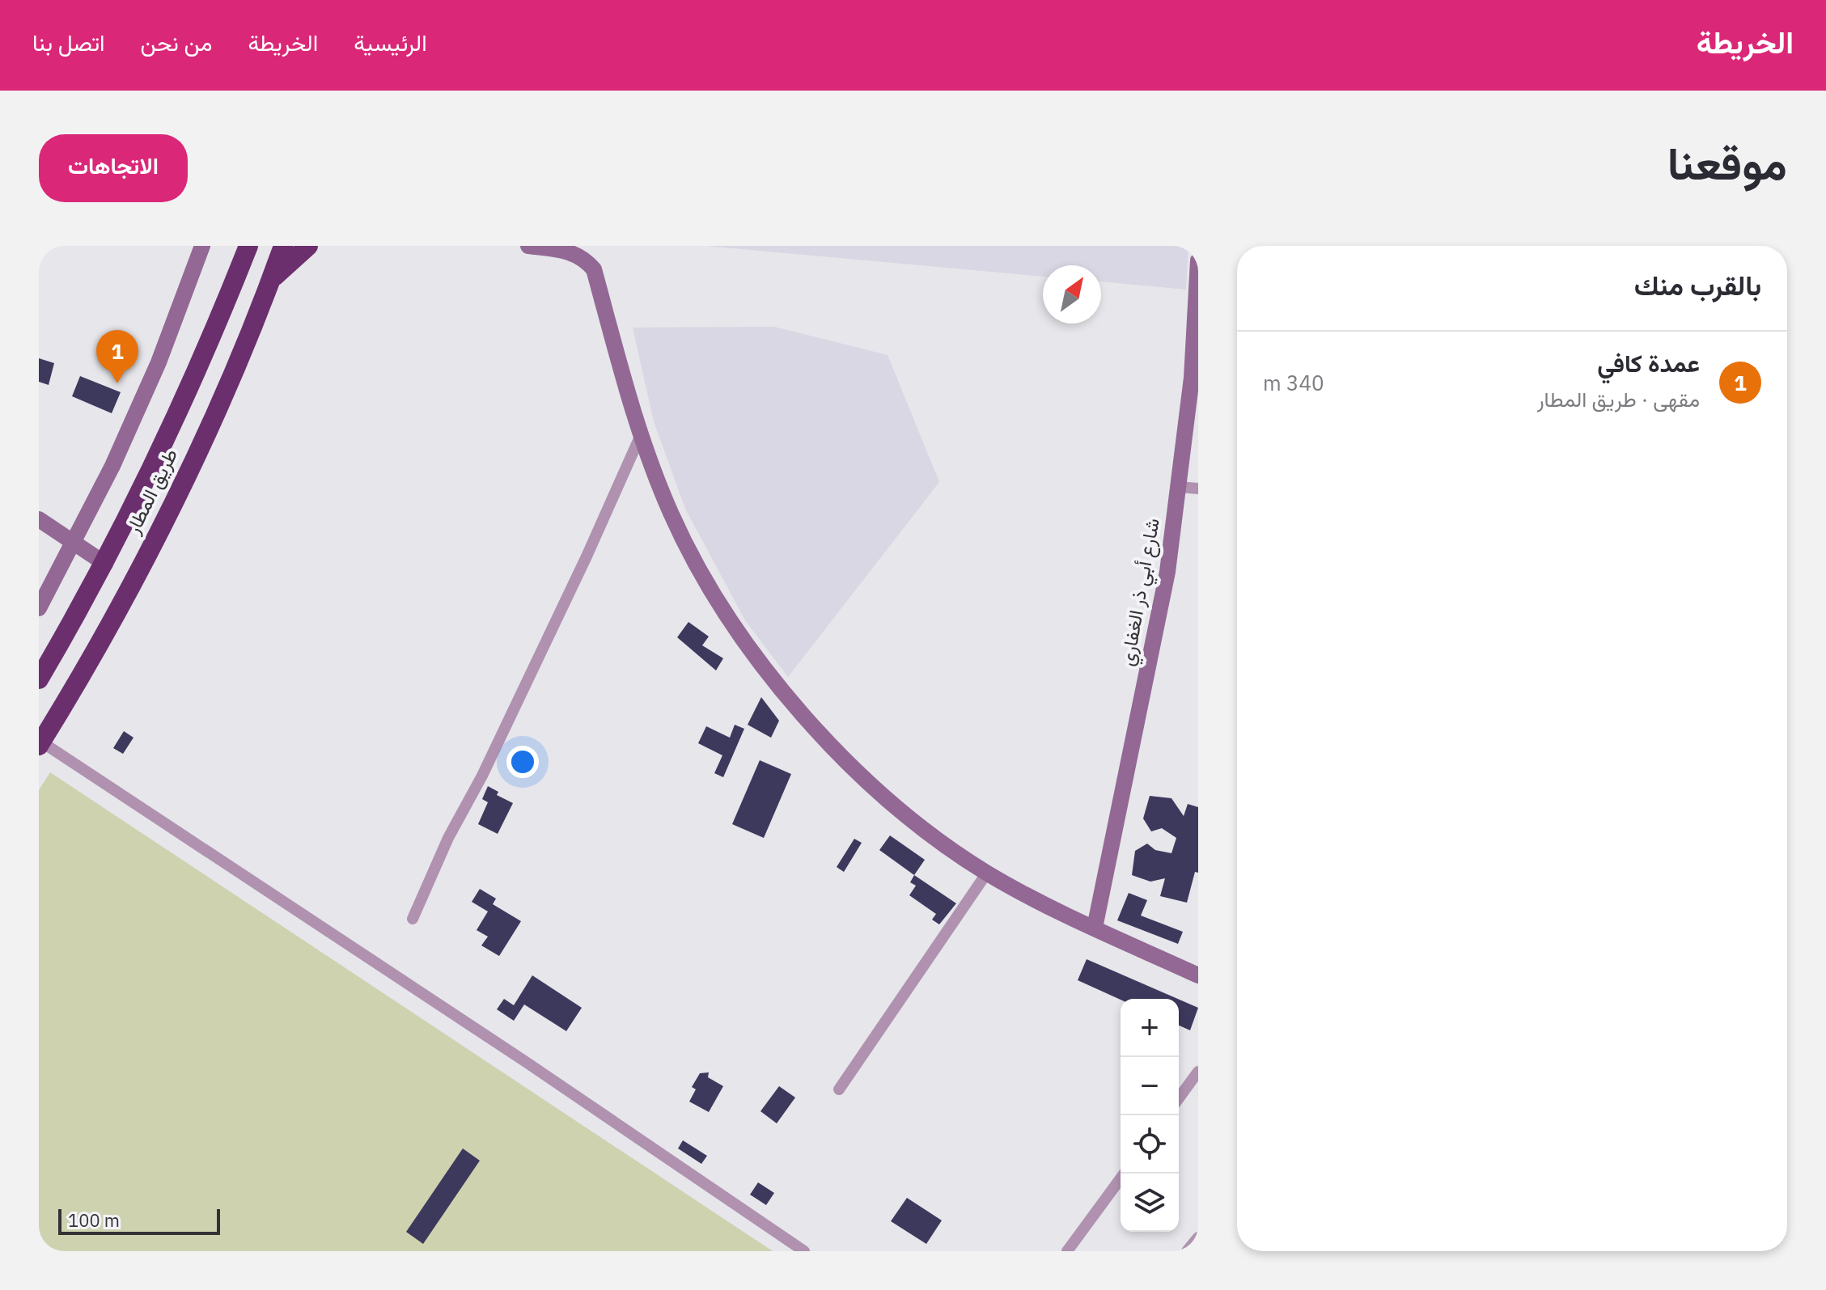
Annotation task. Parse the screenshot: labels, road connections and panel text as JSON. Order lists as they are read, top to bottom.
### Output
{
  "streets": {
    "highway": ["طريق المطار"],
    "street": ["شارع أبي ذر الغفاري"]
  },
  "scale_bar": "100 m",
  "north": "top right",
  "page": {
    "header": "الخريطة",
    "nav": [
      "الرئيسية",
      "الخريطة",
      "من نحن",
      "اتصل بنا"
    ],
    "title": "موقعنا",
    "buttons": "الاتجاهات",
    "heading": "بالقرب منك",
    "list": [
      {
        "mark": "1",
        "name": "عمدة كافي",
        "note": "مقهى · طريق المطار",
        "value": "340 m"
      }
    ],
    "pins": "1",
    "map_buttons": ["+", "−"],
    "scale": "100 m"
  }
}
